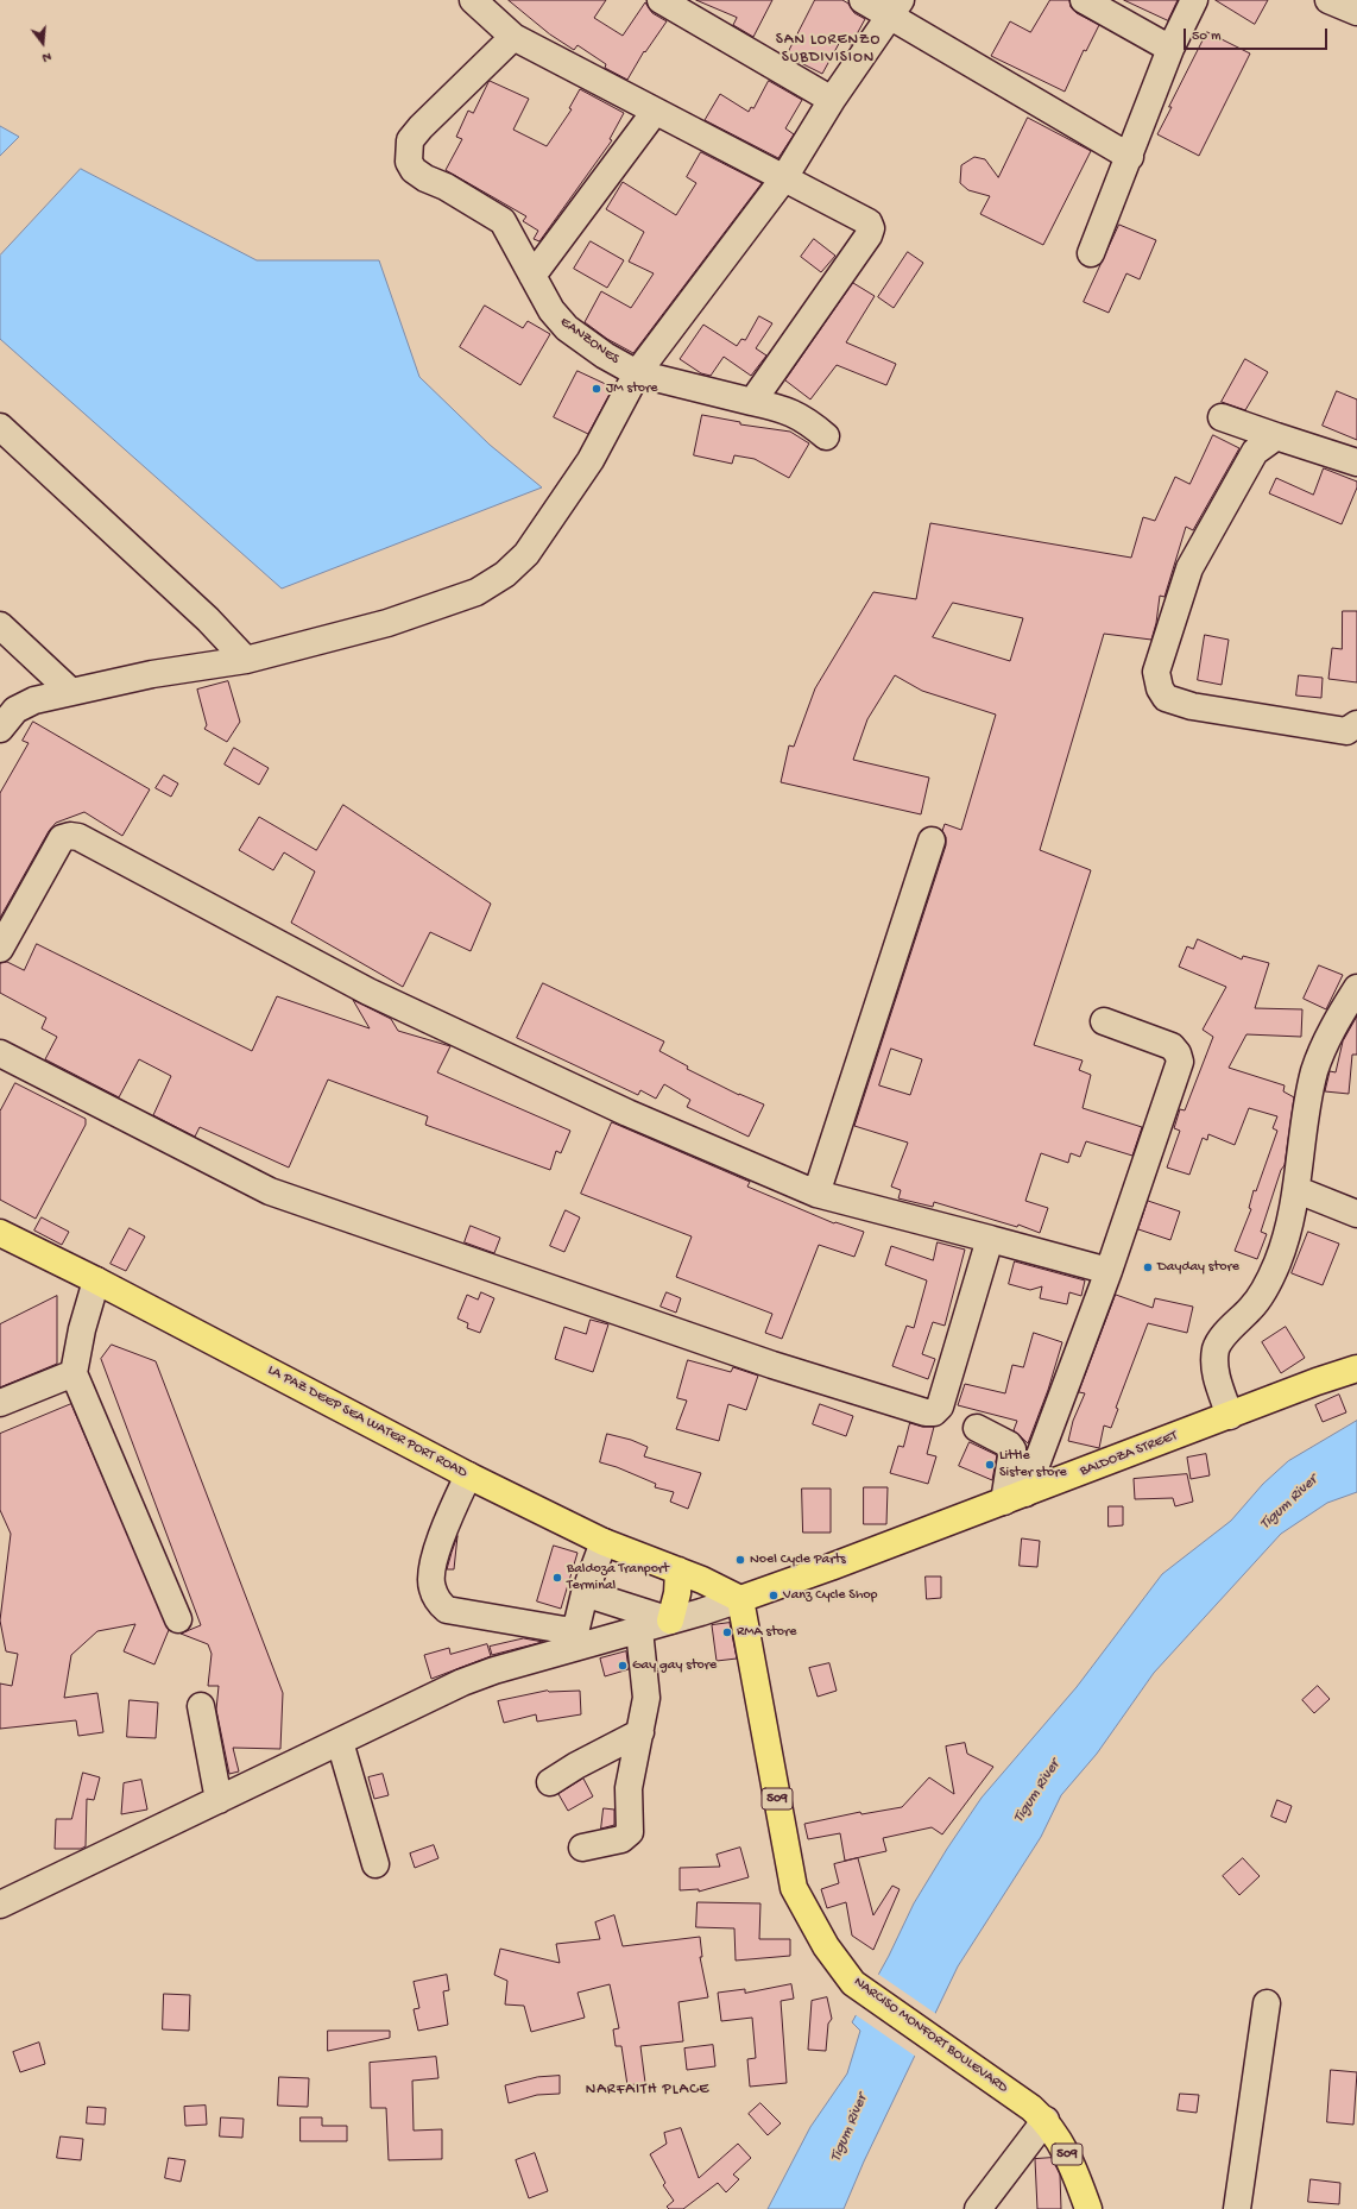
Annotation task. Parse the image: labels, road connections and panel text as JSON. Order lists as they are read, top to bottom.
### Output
{
  "streets": {
    "main road": [
      "LA PAZ DEEP SEA WATER PORT ROAD",
      "BALDOZA STREET",
      "509",
      "NARCISO MONFORT BOULEVARD"
    ],
    "street": ["EANZONES"]
  },
  "crossings": [
    ["LA PAZ DEEP SEA WATER PORT ROAD", "BALDOZA STREET"],
    ["LA PAZ DEEP SEA WATER PORT ROAD", "NARCISO MONFORT BOULEVARD"],
    ["BALDOZA STREET", "NARCISO MONFORT BOULEVARD"]
  ],
  "districts": ["SAN LORENZO SUBDIVISION", "NARFAITH PLACE"],
  "water": ["Tigum River"],
  "places": [
    "JM store",
    "Dayday store",
    "Little Sister store",
    "Noel Cycle Parts",
    "Baldoza Tranport Terminal",
    "Vanz Cycle Shop",
    "RMA store",
    "Gay gay store"
  ],
  "scale_bar": "50 m",
  "north": "bottom"
}
